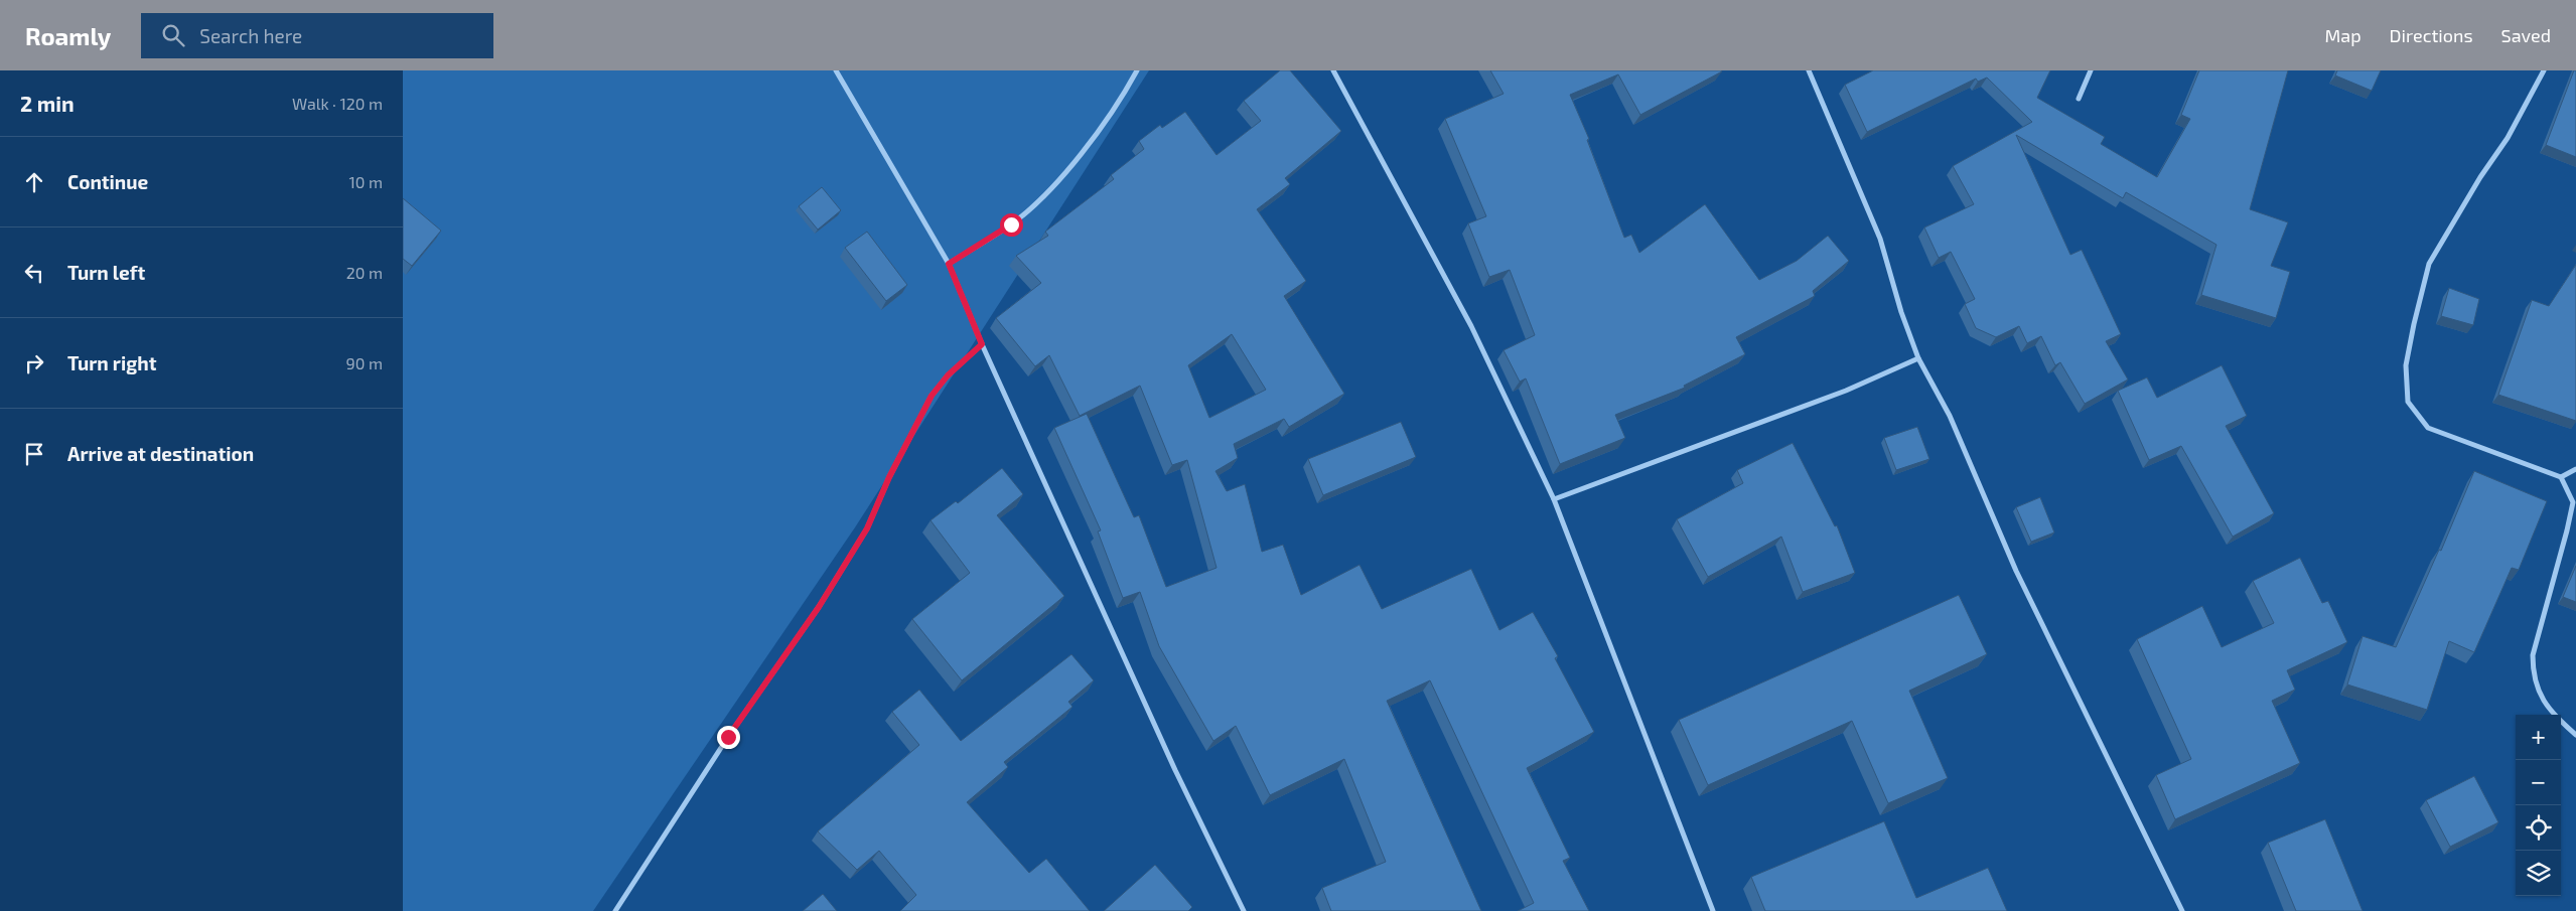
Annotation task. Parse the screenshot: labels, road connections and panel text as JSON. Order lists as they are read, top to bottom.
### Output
{
  "page": {
    "header": "Roamly",
    "search": "Search here",
    "nav": ["Map", "Directions", "Saved"],
    "heading": ["2 min", "Walk · 120 m"],
    "list": [
      ["Continue", "10 m"],
      ["Turn left", "20 m"],
      ["Turn right", "90 m"],
      "Arrive at destination"
    ],
    "map_buttons": ["+", "−"]
  }
}
